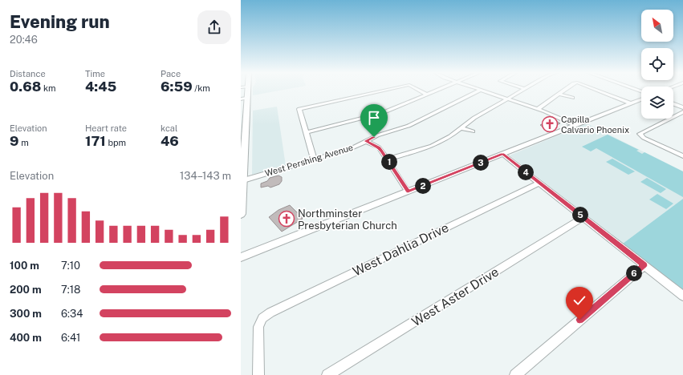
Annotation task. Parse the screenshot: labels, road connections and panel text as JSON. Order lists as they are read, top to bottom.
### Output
{
  "streets": {
    "street": ["West Pershing Avenue", "West Dahlia Drive", "West Aster Drive"]
  },
  "places": {
    "church": ["Capilla Calvario Phoenix", "Northminster Presbyterian Church"]
  },
  "north": "top left",
  "page": {
    "heading": ["Evening run", "20:46"],
    "stats": [
      ["Distance", "0.68 km"],
      ["Time", "4:45"],
      ["Pace", "6:59 /km"],
      ["Elevation", "9 m"],
      ["Heart rate", "171 bpm"],
      ["kcal", "46"]
    ],
    "pins": [
      "1",
      "3",
      "4",
      "2",
      "5",
      "6"
    ],
    "chart": ["Elevation", "134–143 m"],
    "list": [
      {
        "name": "100 m",
        "note": "7:10"
      },
      {
        "name": "200 m",
        "note": "7:18"
      },
      {
        "name": "300 m",
        "note": "6:34"
      },
      {
        "name": "400 m",
        "note": "6:41"
      }
    ]
  }
}
